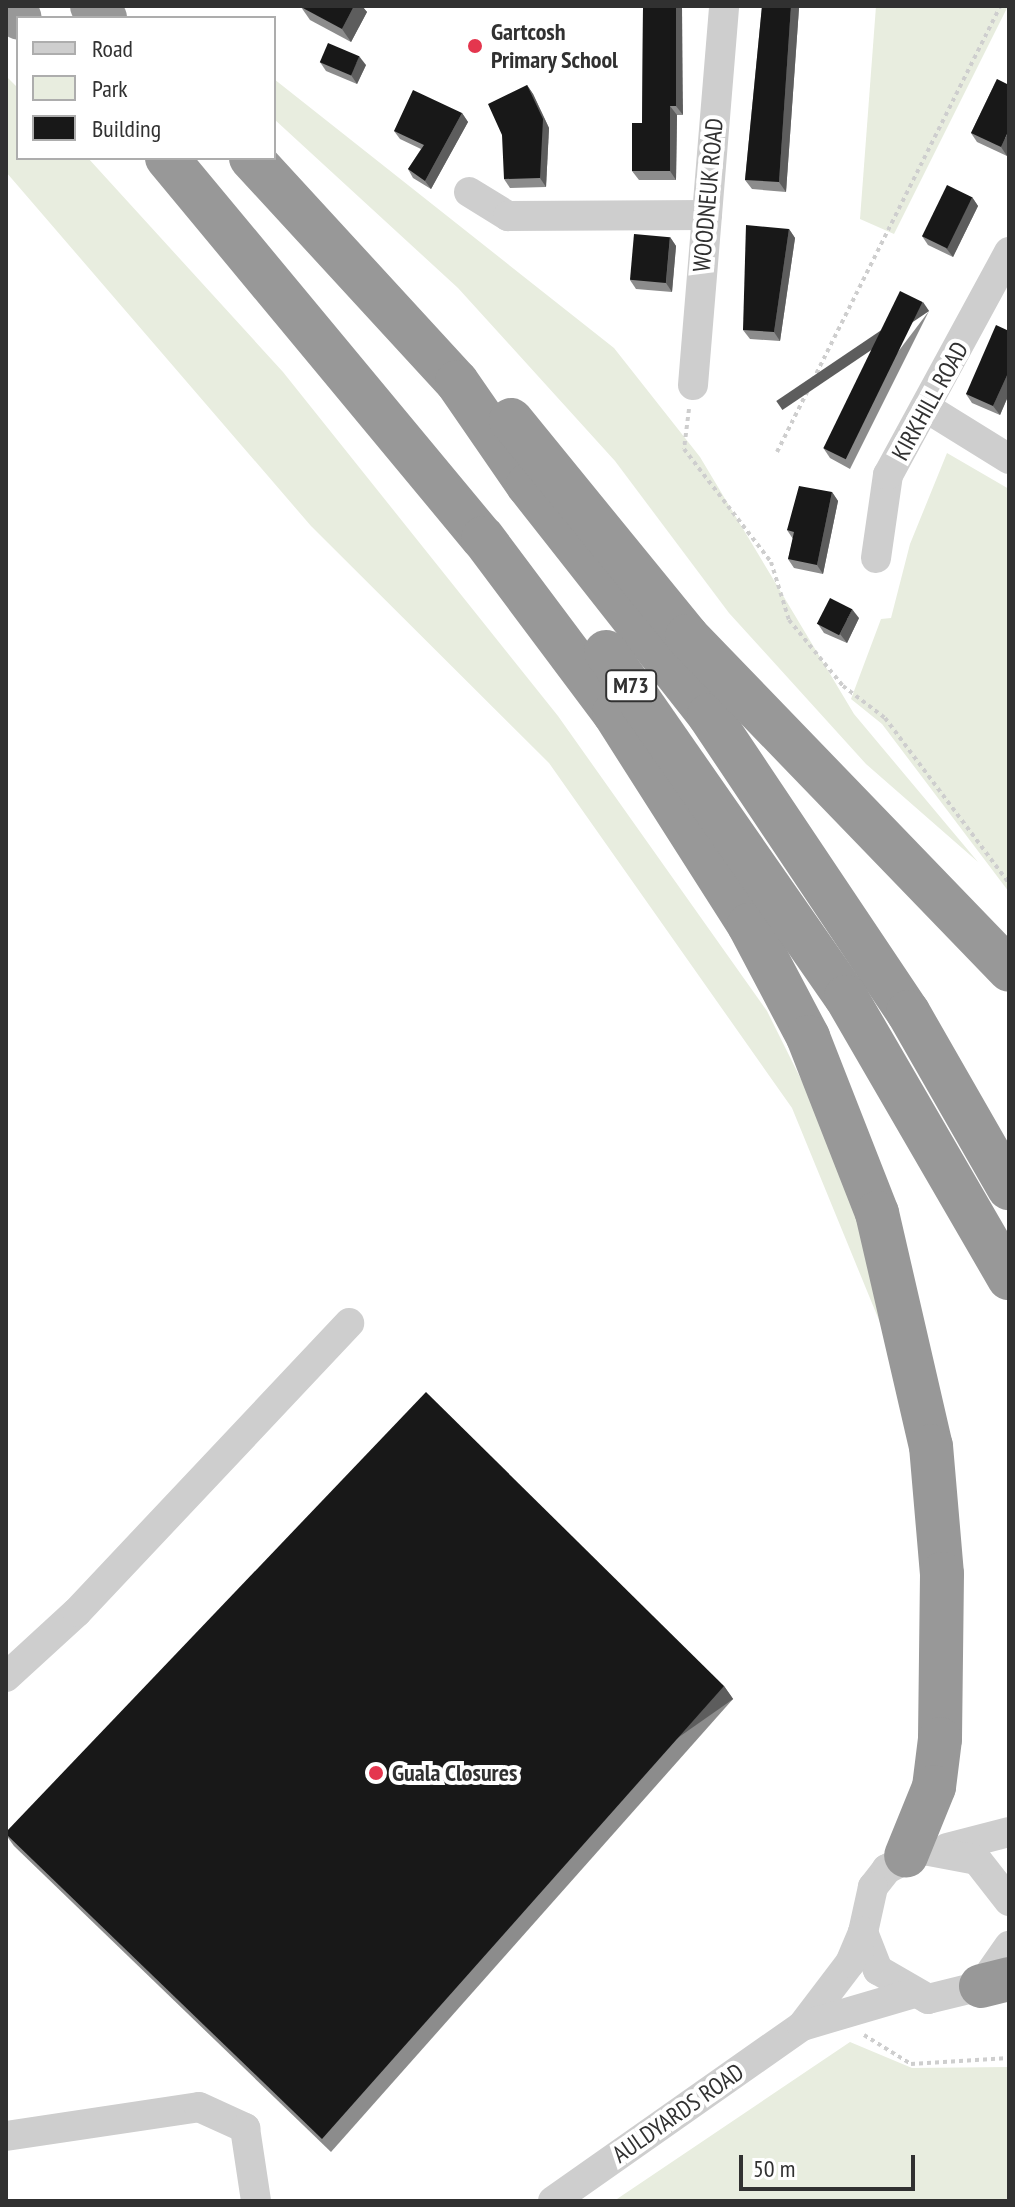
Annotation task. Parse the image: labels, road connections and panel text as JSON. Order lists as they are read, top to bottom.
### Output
{
  "streets": {
    "highway": ["M73"],
    "street": ["WOODNEUK ROAD", "KIRKHILL ROAD", "AULDYARDS ROAD"]
  },
  "places": ["Gartcosh Primary School", "Guala Closures"],
  "legend": ["Road", "Park", "Building"],
  "scale_bar": "50 m"
}
